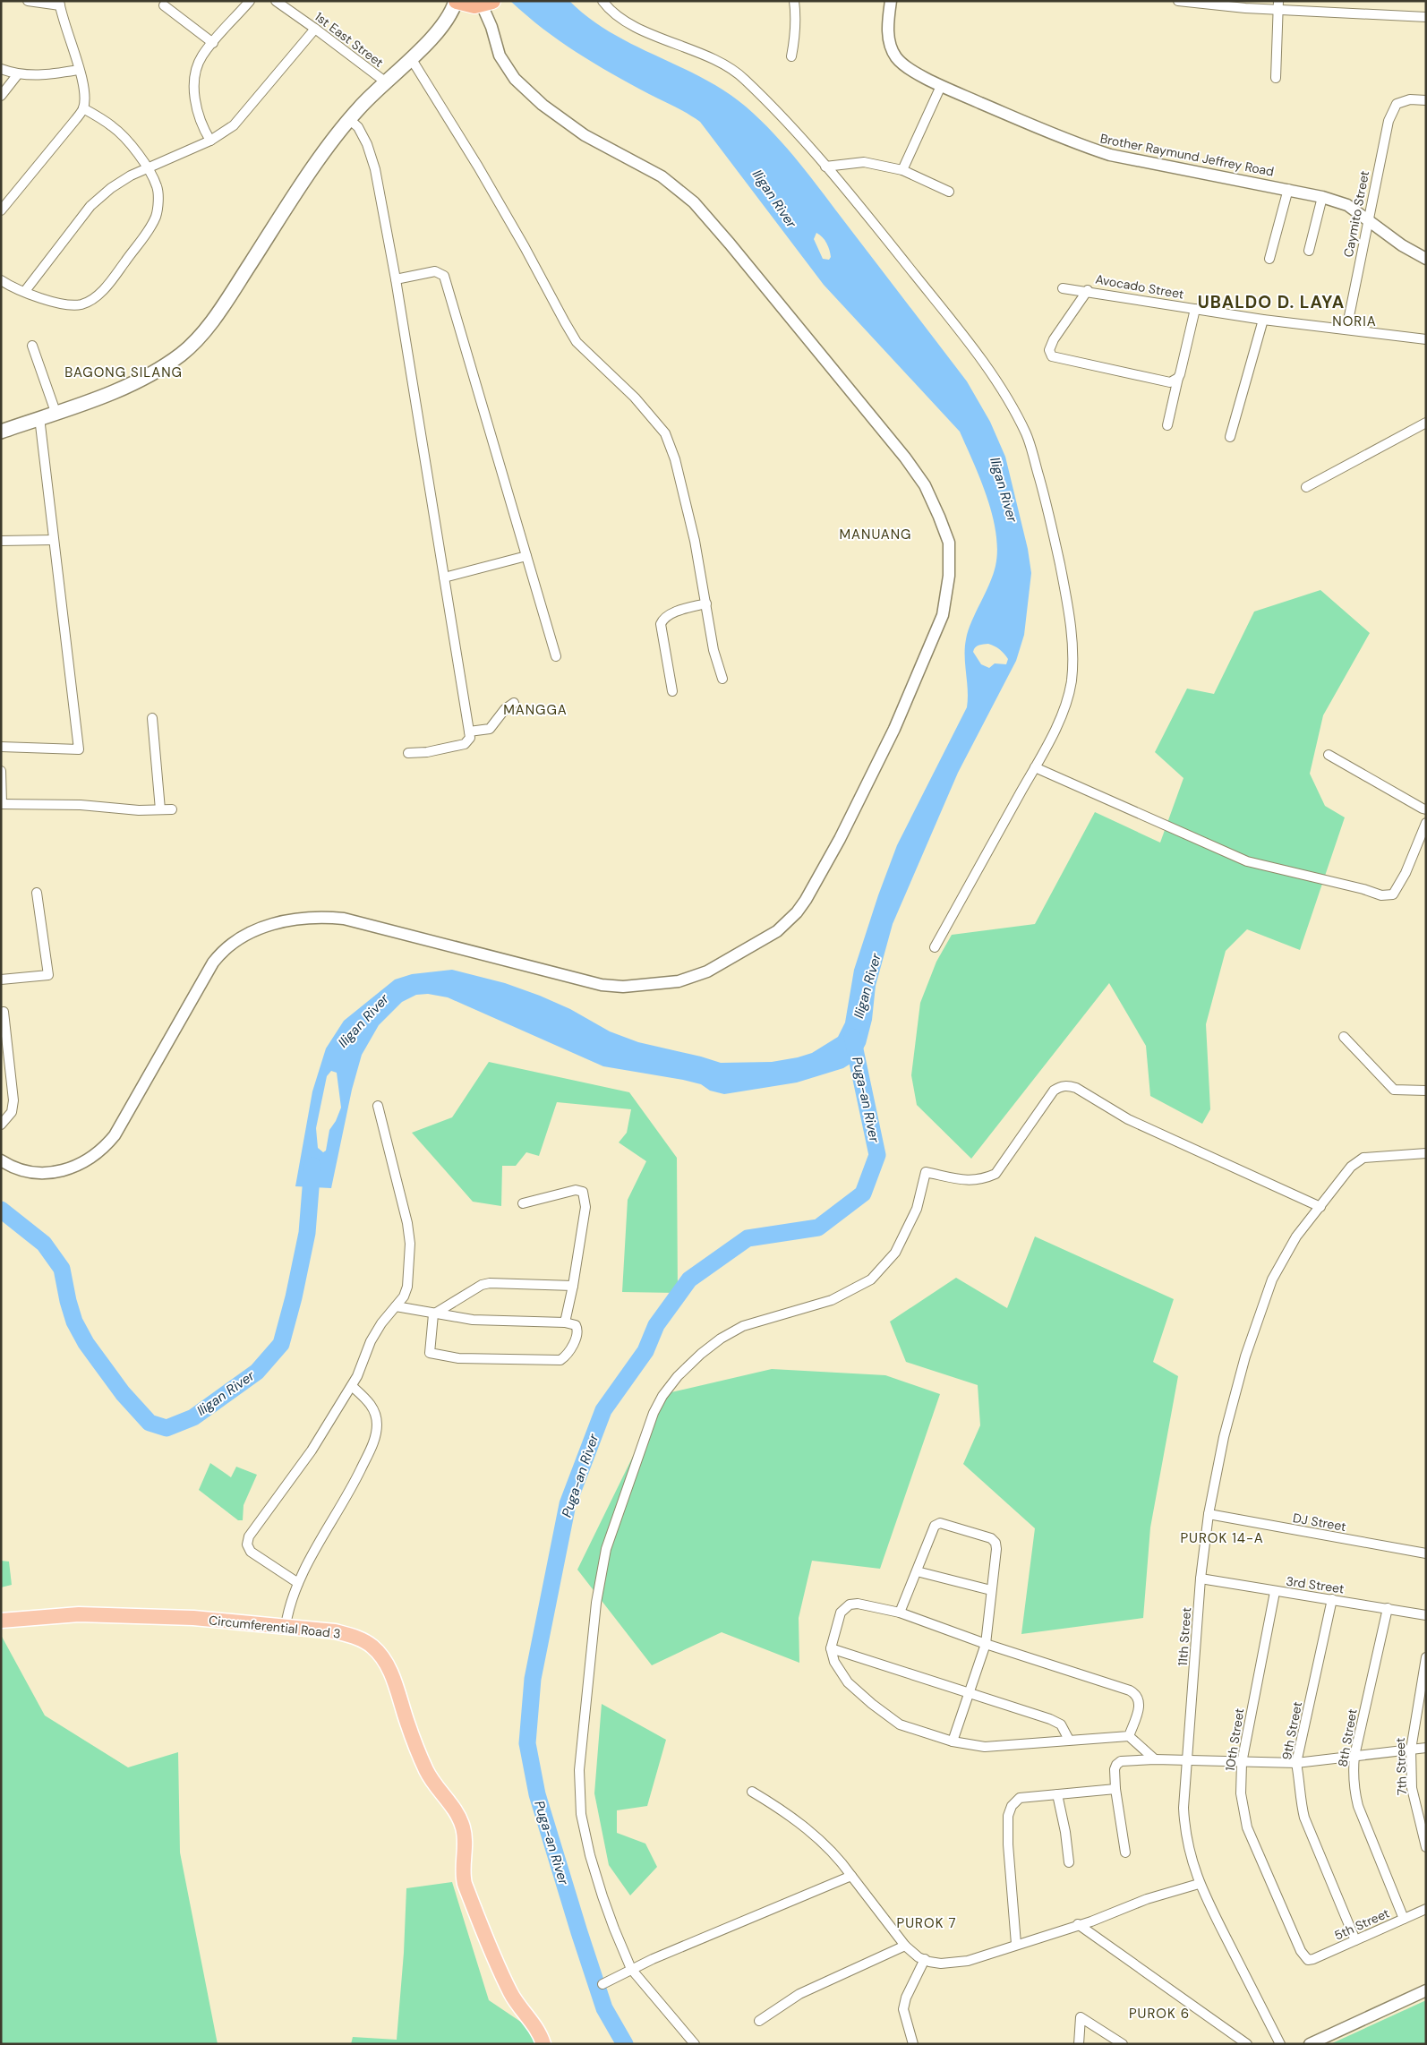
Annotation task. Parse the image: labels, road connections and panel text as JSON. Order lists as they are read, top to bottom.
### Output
{
  "streets": {
    "main road": ["Circumferential Road 3"],
    "street": [
      "1st East Street",
      "Brother Raymund Jeffrey Road",
      "Caymito Street",
      "Avocado Street",
      "DJ Street",
      "3rd Street",
      "11th Street",
      "9th Street",
      "8th Street",
      "10th Street",
      "7th Street",
      "5th Street"
    ]
  },
  "crossings": [
    ["Brother Raymund Jeffrey Road", "Caymito Street"],
    ["Caymito Street", "Avocado Street"],
    ["DJ Street", "11th Street"],
    ["3rd Street", "11th Street"],
    ["3rd Street", "9th Street"],
    ["3rd Street", "8th Street"],
    ["3rd Street", "10th Street"],
    ["9th Street", "5th Street"],
    ["8th Street", "5th Street"],
    ["10th Street", "5th Street"]
  ],
  "districts": [
    "UBALDO D. LAYA",
    "NORIA",
    "BAGONG SILANG",
    "MANUANG",
    "MANGGA",
    "PUROK 14-A",
    "PUROK 7",
    "PUROK 6"
  ],
  "water": ["Iligan River", "Puga-an River"]
}
